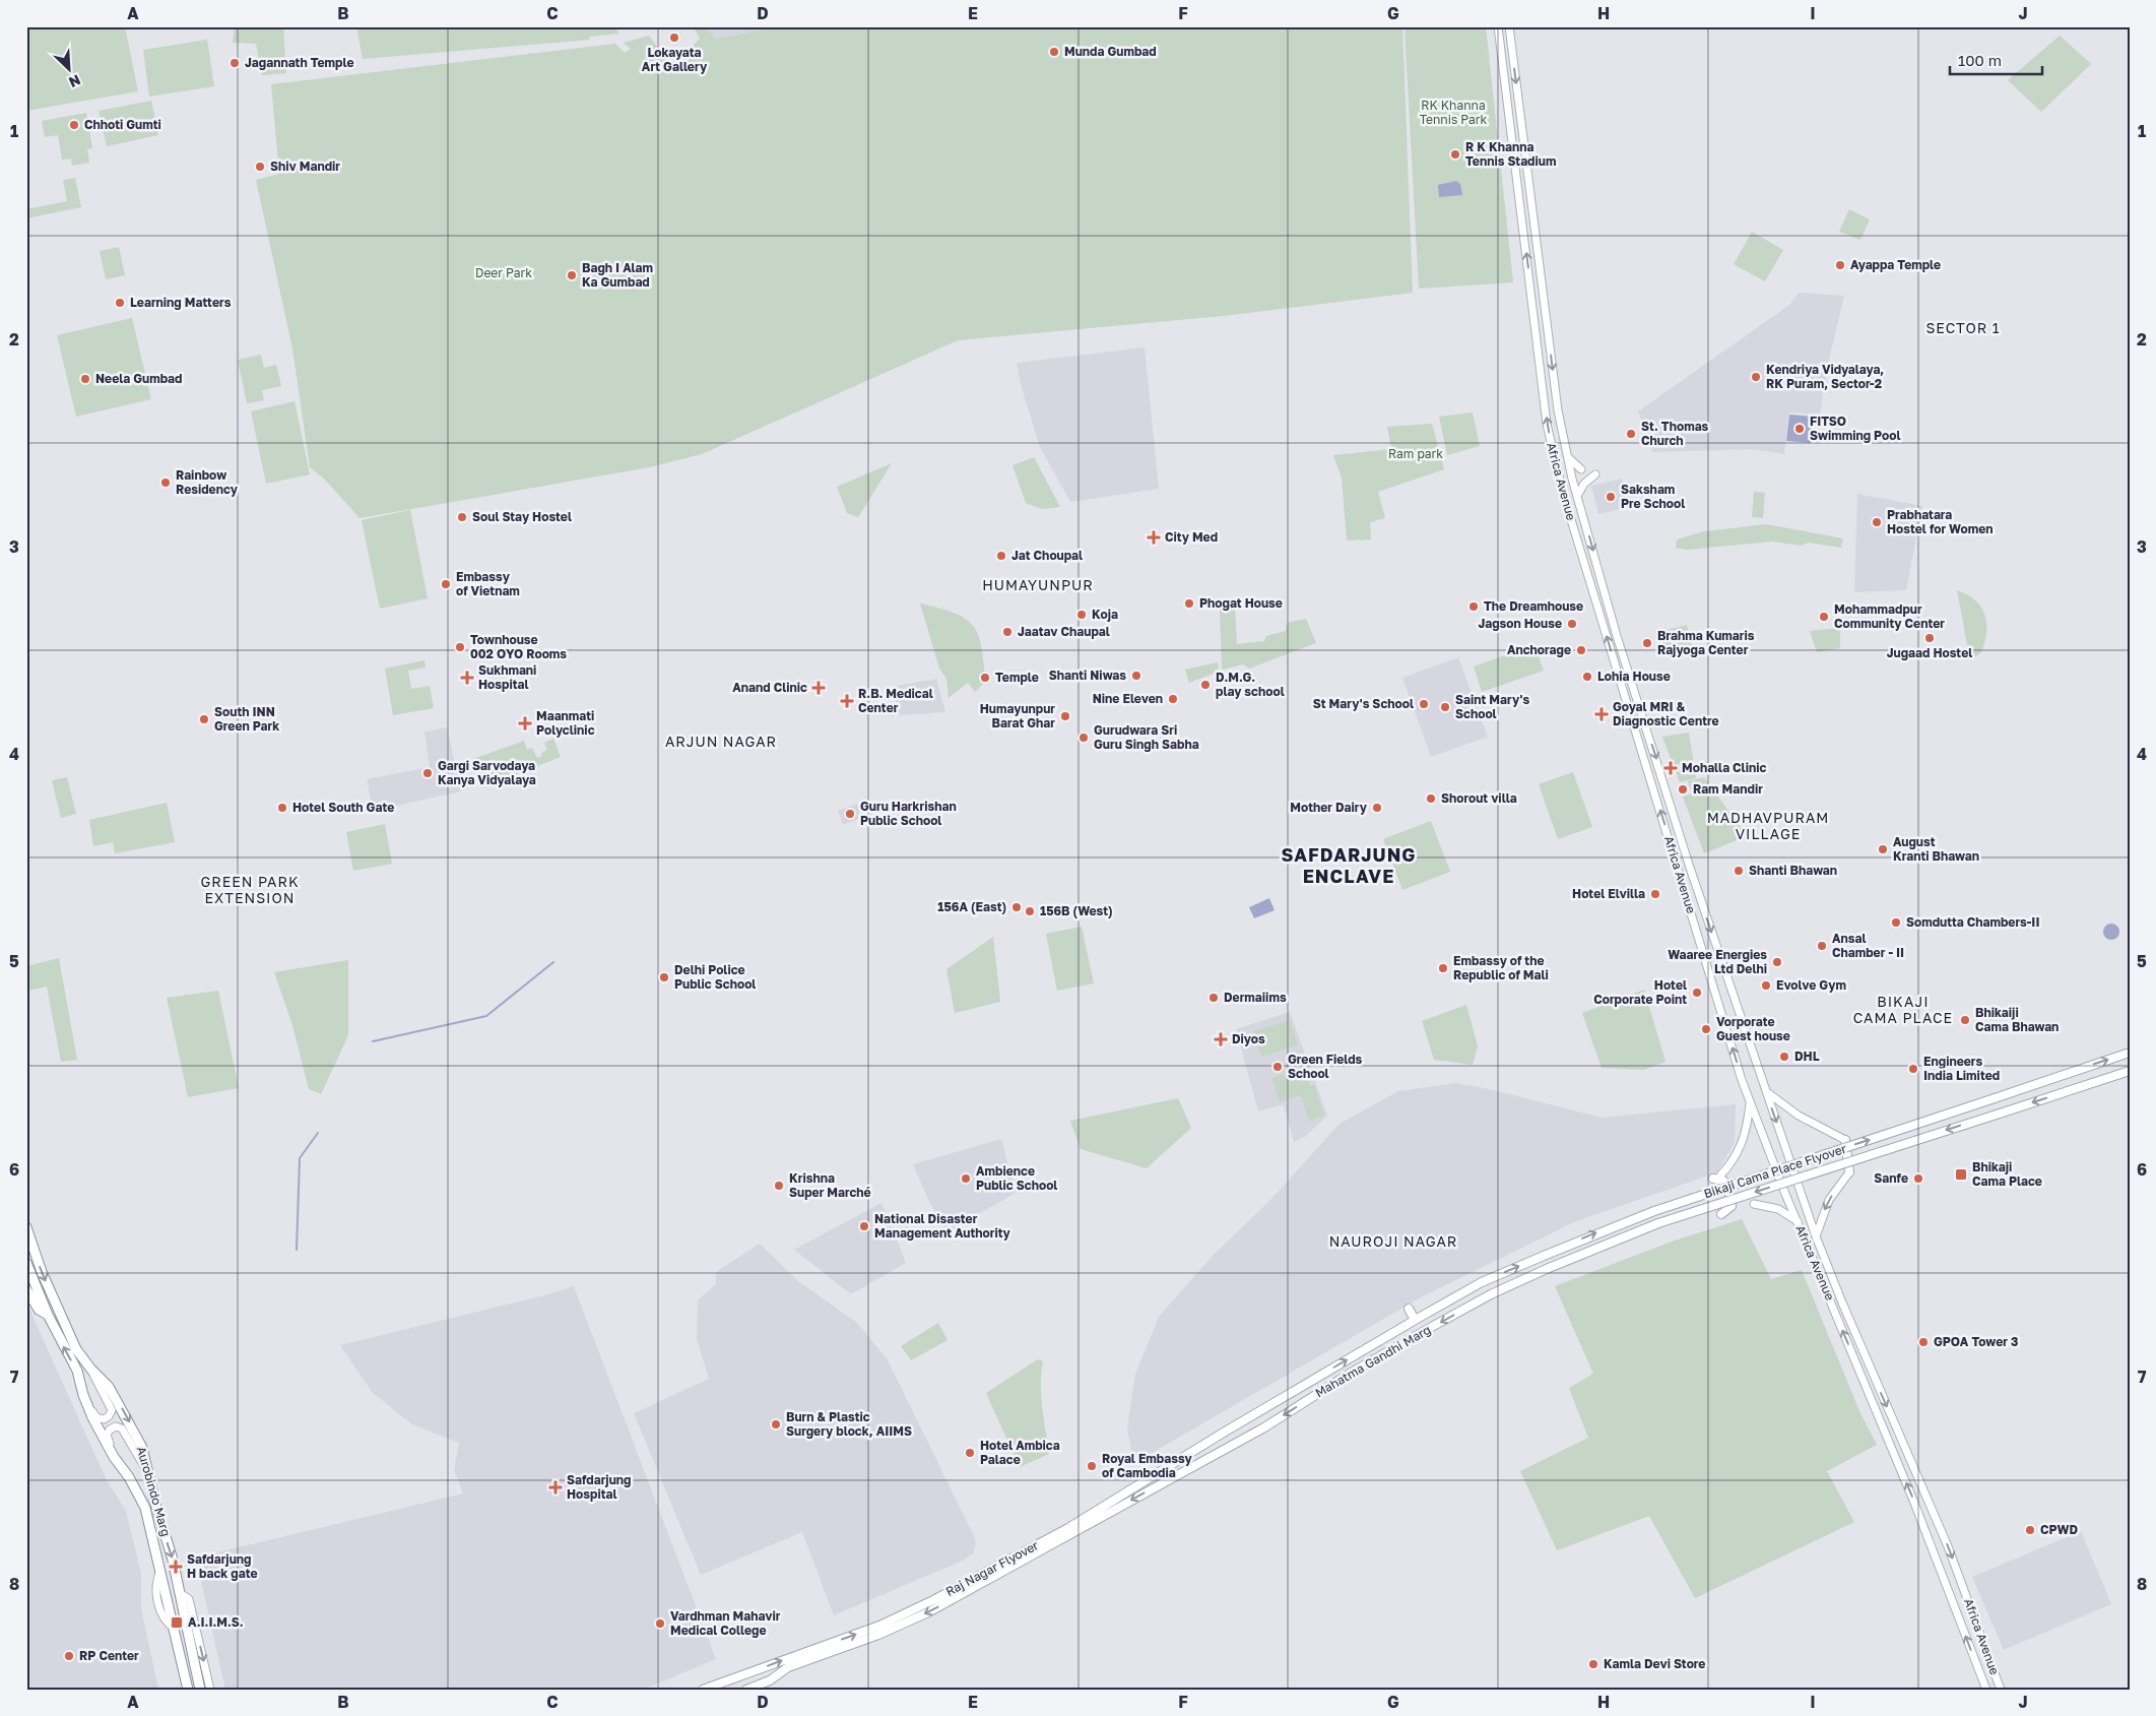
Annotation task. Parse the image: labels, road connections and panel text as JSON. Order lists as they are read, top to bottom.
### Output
{
  "streets": {
    "highway": ["Aurobindo Marg"],
    "main road": [
      "Africa Avenue",
      "Bikaji Cama Place Flyover",
      "Mahatma Gandhi Marg",
      "Raj Nagar Flyover"
    ]
  },
  "crossings": [
    ["Bikaji Cama Place Flyover", "Mahatma Gandhi Marg"],
    ["Mahatma Gandhi Marg", "Raj Nagar Flyover"]
  ],
  "districts": [
    "SECTOR 1",
    "HUMAYUNPUR",
    "ARJUN NAGAR",
    "MADHAVPURAM VILLAGE",
    "SAFDARJUNG ENCLAVE",
    "GREEN PARK EXTENSION",
    "BIKAJI CAMA PLACE",
    "NAUROJI NAGAR"
  ],
  "parks": ["RK Khanna Tennis Park", "Deer Park", "Ram park"],
  "places": {
    "other": [
      "Lokayata Art Gallery",
      "Munda Gumbad",
      "Jagannath Temple",
      "Chhoti Gumti",
      "R K Khanna Tennis Stadium",
      "Shiv Mandir",
      "Ayappa Temple",
      "Bagh I Alam Ka Gumbad",
      "Learning Matters",
      "Kendriya Vidyalaya, RK Puram, Sector-2",
      "Neela Gumbad",
      "FITSO Swimming Pool",
      "St. Thomas Church",
      "Rainbow Residency",
      "Saksham Pre School",
      "Soul Stay Hostel",
      "Prabhatara Hostel for Women",
      "Jat Choupal",
      "Embassy of Vietnam",
      "Phogat House",
      "The Dreamhouse",
      "Koja",
      "Mohammadpur Community Center",
      "Jagson House",
      "Jaatav Chaupal",
      "Jugaad Hostel",
      "Brahma Kumaris Rajyoga Center",
      "Townhouse 002 OYO Rooms",
      "Anchorage",
      "Shanti Niwas",
      "Lohia House",
      "Temple",
      "D.M.G. play school",
      "Nine Eleven",
      "St Mary's School",
      "Saint Mary's School",
      "Humayunpur Barat Ghar",
      "South INN Green Park",
      "Gurudwara Sri Guru Singh Sabha",
      "Gargi Sarvodaya Kanya Vidyalaya",
      "Ram Mandir",
      "Shorout villa",
      "Hotel South Gate",
      "Mother Dairy",
      "Guru Harkrishan Public School",
      "August Kranti Bhawan",
      "Shanti Bhawan",
      "Hotel Elvilla",
      "156A (East)",
      "156B (West)",
      "Somdutta Chambers-II",
      "Ansal Chamber - II",
      "Waaree Energies Ltd Delhi",
      "Embassy of the Republic of Mali",
      "Delhi Police Public School",
      "Evolve Gym",
      "Hotel Corporate Point",
      "Dermaiims",
      "Bhikaiji Cama Bhawan",
      "Vorporate Guest house",
      "DHL",
      "Green Fields School",
      "Engineers India Limited",
      "Ambience Public School",
      "Sanfe",
      "Krishna Super Marché",
      "National Disaster Management Authority",
      "GPOA Tower 3",
      "Burn & Plastic Surgery block, AIIMS",
      "Hotel Ambica Palace",
      "Royal Embassy of Cambodia",
      "CPWD",
      "Vardhman Mahavir Medical College",
      "RP Center",
      "Kamla Devi Store"
    ],
    "health": [
      "City Med",
      "Sukhmani Hospital",
      "Anand Clinic",
      "R.B. Medical Center",
      "Goyal MRI & Diagnostic Centre",
      "Maanmati Polyclinic",
      "Mohalla Clinic",
      "Diyos",
      "Safdarjung Hospital",
      "Safdarjung H back gate"
    ],
    "transit": ["Bhikaji Cama Place", "A.I.I.M.S."]
  },
  "scale_bar": "100 m",
  "north": "bottom right",
  "grid": {
    "columns": [
      "A",
      "B",
      "C",
      "D",
      "E",
      "F",
      "G",
      "H",
      "I",
      "J"
    ],
    "rows": [
      "1",
      "2",
      "3",
      "4",
      "5",
      "6",
      "7",
      "8"
    ]
  }
}
